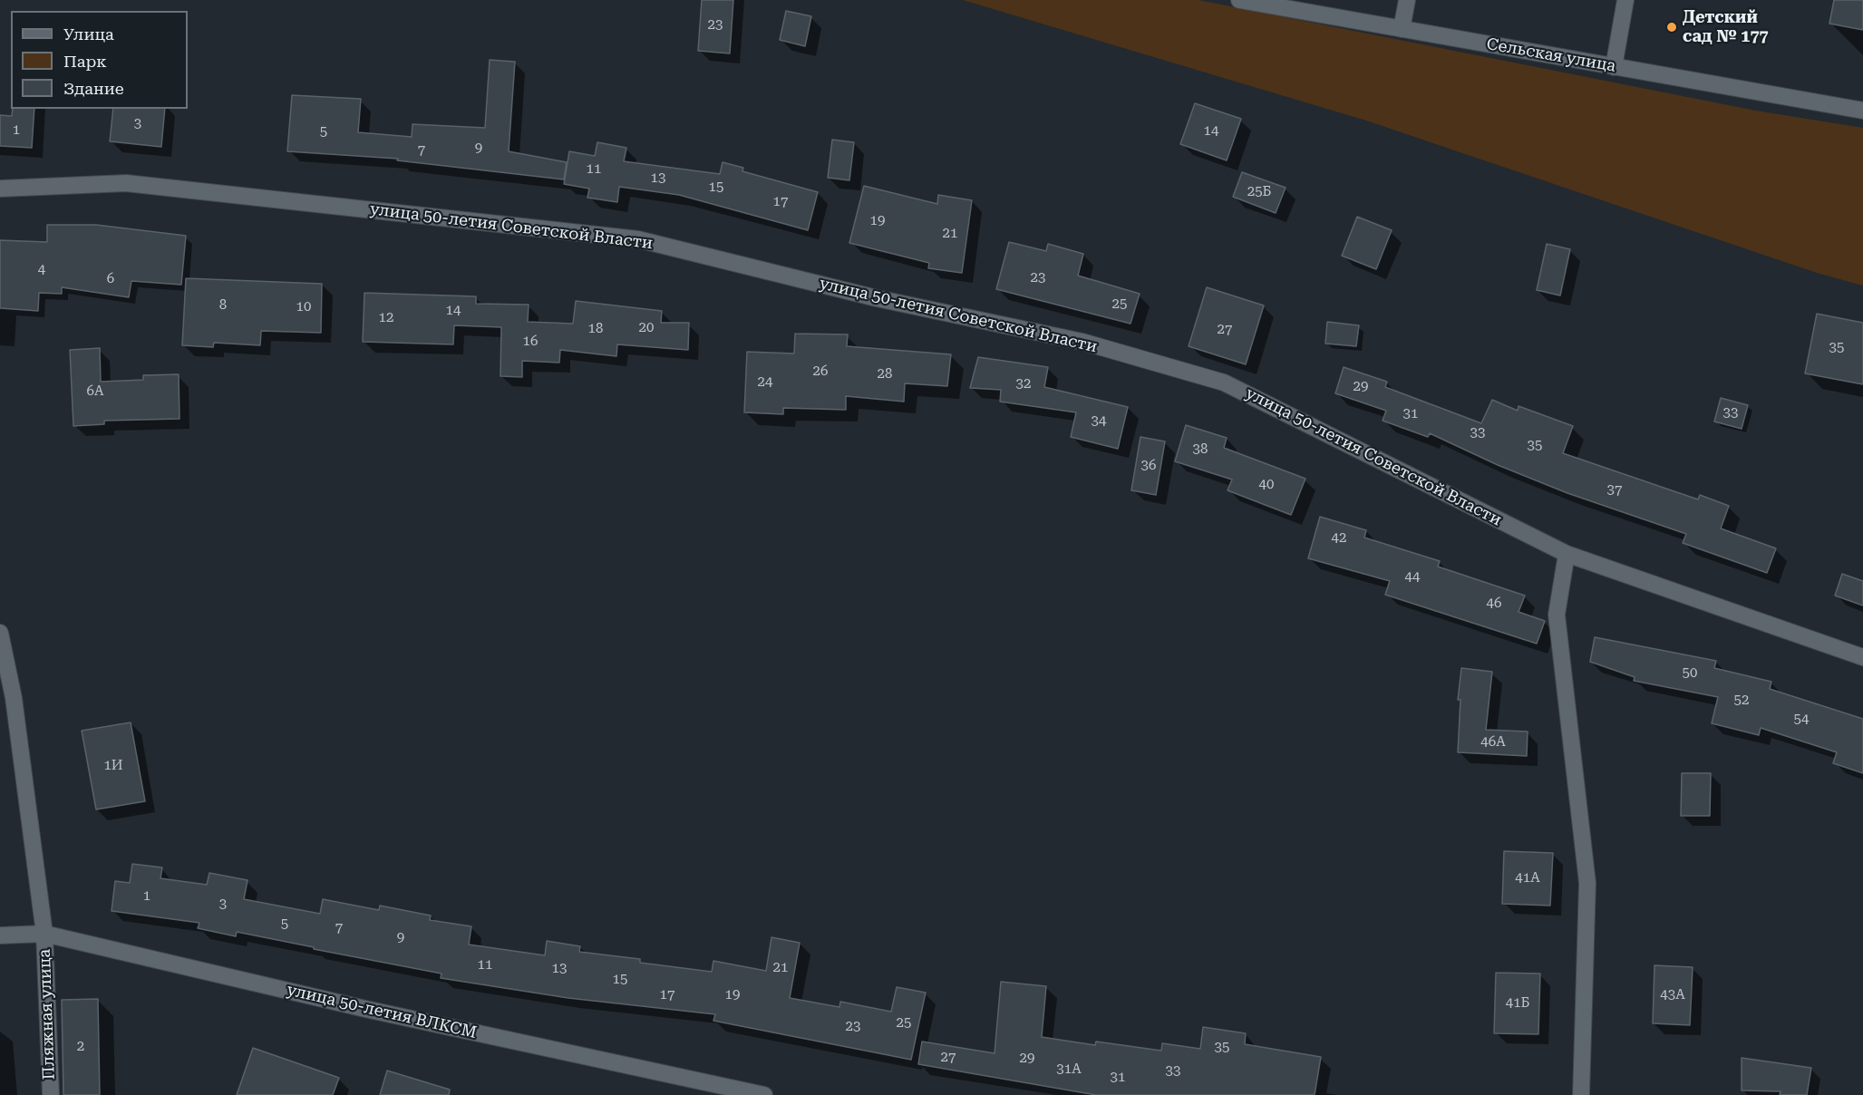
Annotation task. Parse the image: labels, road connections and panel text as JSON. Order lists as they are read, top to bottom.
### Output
{
  "streets": {
    "street": [
      "Сельская улица",
      "улица 50-летия Советской Власти",
      "улица 50-летия ВЛКСМ",
      "Пляжная улица"
    ]
  },
  "crossings": [
    ["улица 50-летия ВЛКСМ", "Пляжная улица"]
  ],
  "places": ["Детский сад № 177"],
  "house_numbers": [
    "23",
    "3",
    "1",
    "14",
    "5",
    "9",
    "7",
    "11",
    "13",
    "15",
    "25Б",
    "17",
    "19",
    "21",
    "4",
    "23",
    "6",
    "25",
    "8",
    "10",
    "14",
    "12",
    "20",
    "18",
    "27",
    "16",
    "35",
    "26",
    "28",
    "24",
    "32",
    "29",
    "6А",
    "33",
    "31",
    "34",
    "33",
    "35",
    "38",
    "36",
    "40",
    "37",
    "42",
    "44",
    "46",
    "50",
    "52",
    "54",
    "46А",
    "1И",
    "41А",
    "1",
    "3",
    "5",
    "7",
    "9",
    "11",
    "21",
    "13",
    "15",
    "17",
    "19",
    "43А",
    "41Б",
    "25",
    "23",
    "2",
    "35",
    "27",
    "29",
    "31А",
    "33",
    "31"
  ],
  "legend": ["Улица", "Парк", "Здание"]
}
